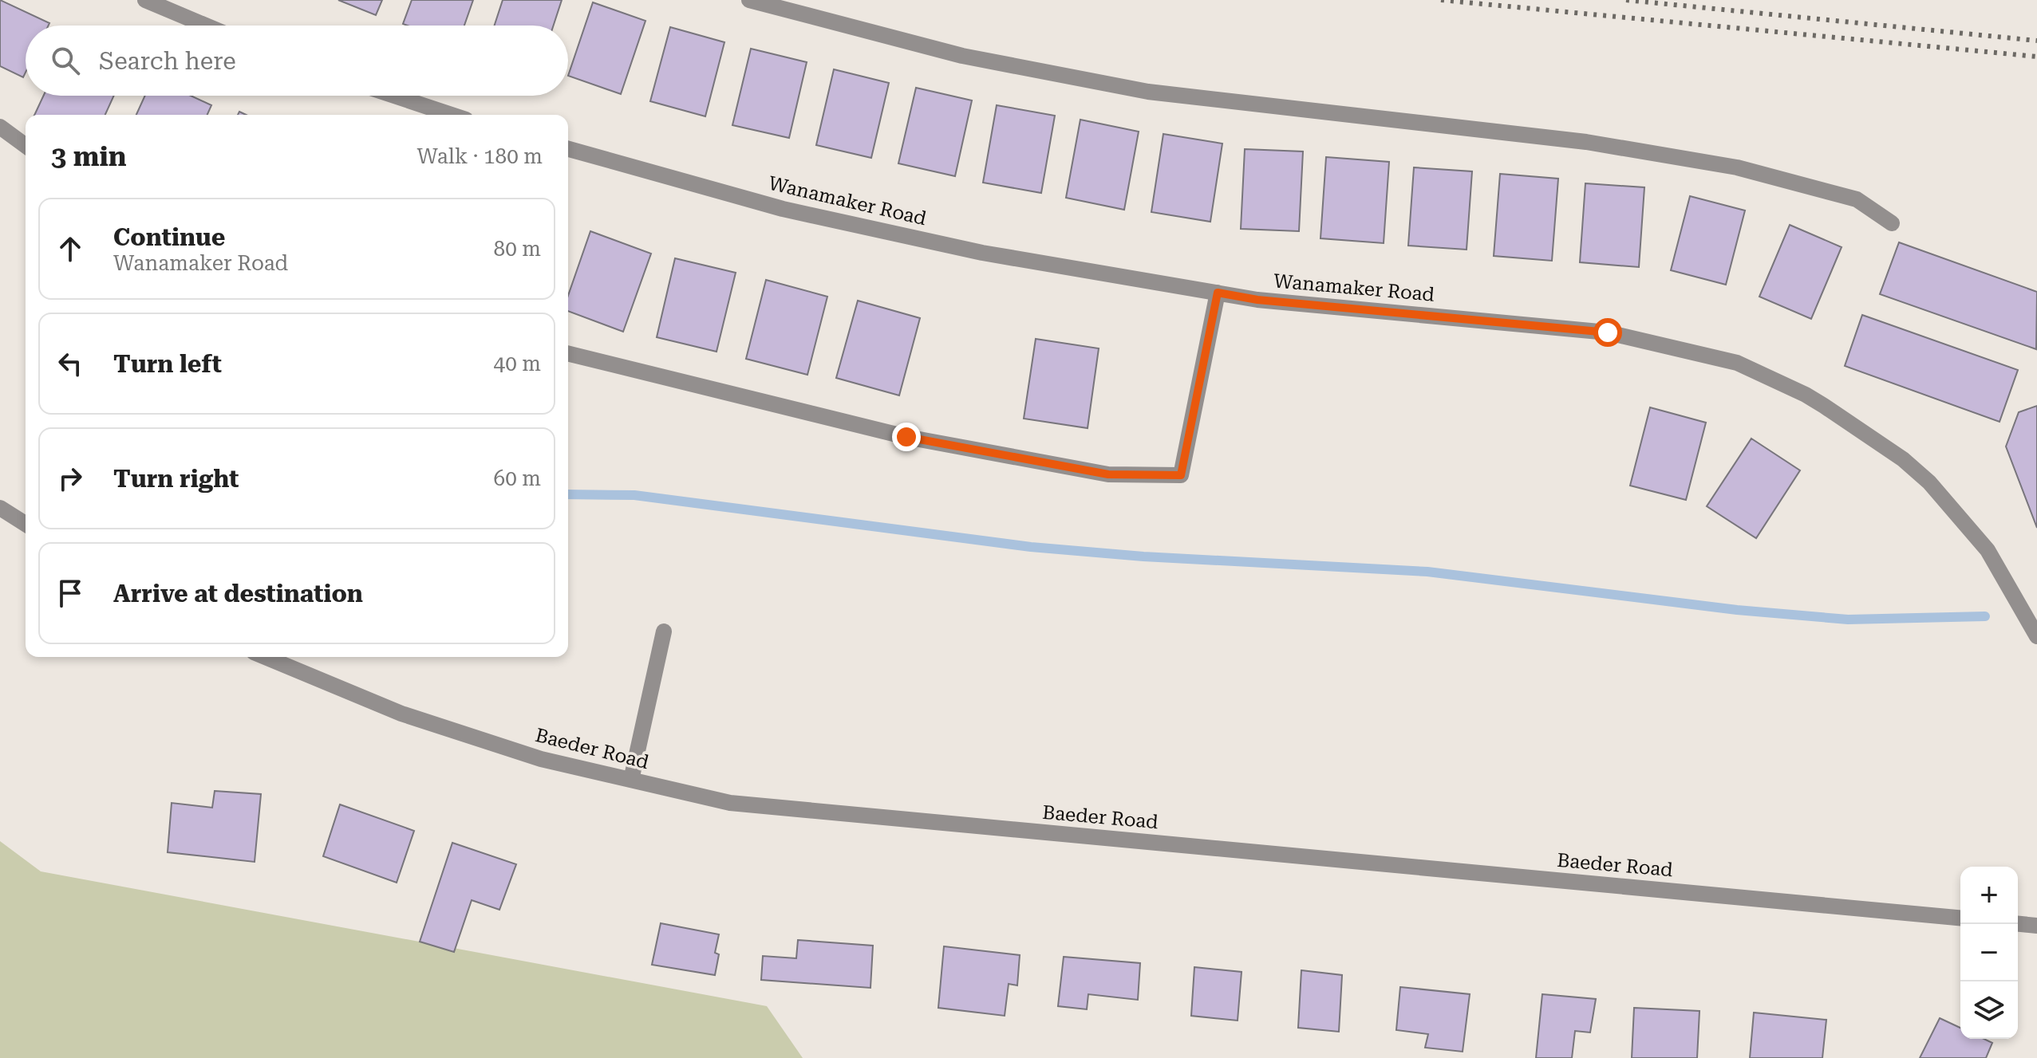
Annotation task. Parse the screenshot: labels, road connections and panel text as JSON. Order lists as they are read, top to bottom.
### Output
{
  "streets": {
    "street": ["Wanamaker Road", "Baeder Road"]
  },
  "page": {
    "search": "Search here",
    "heading": ["3 min", "Walk · 180 m"],
    "list": [
      ["Continue", "Wanamaker Road", "80 m"],
      ["Turn left", "40 m"],
      ["Turn right", "60 m"],
      "Arrive at destination"
    ],
    "map_buttons": ["+", "−"]
  }
}
